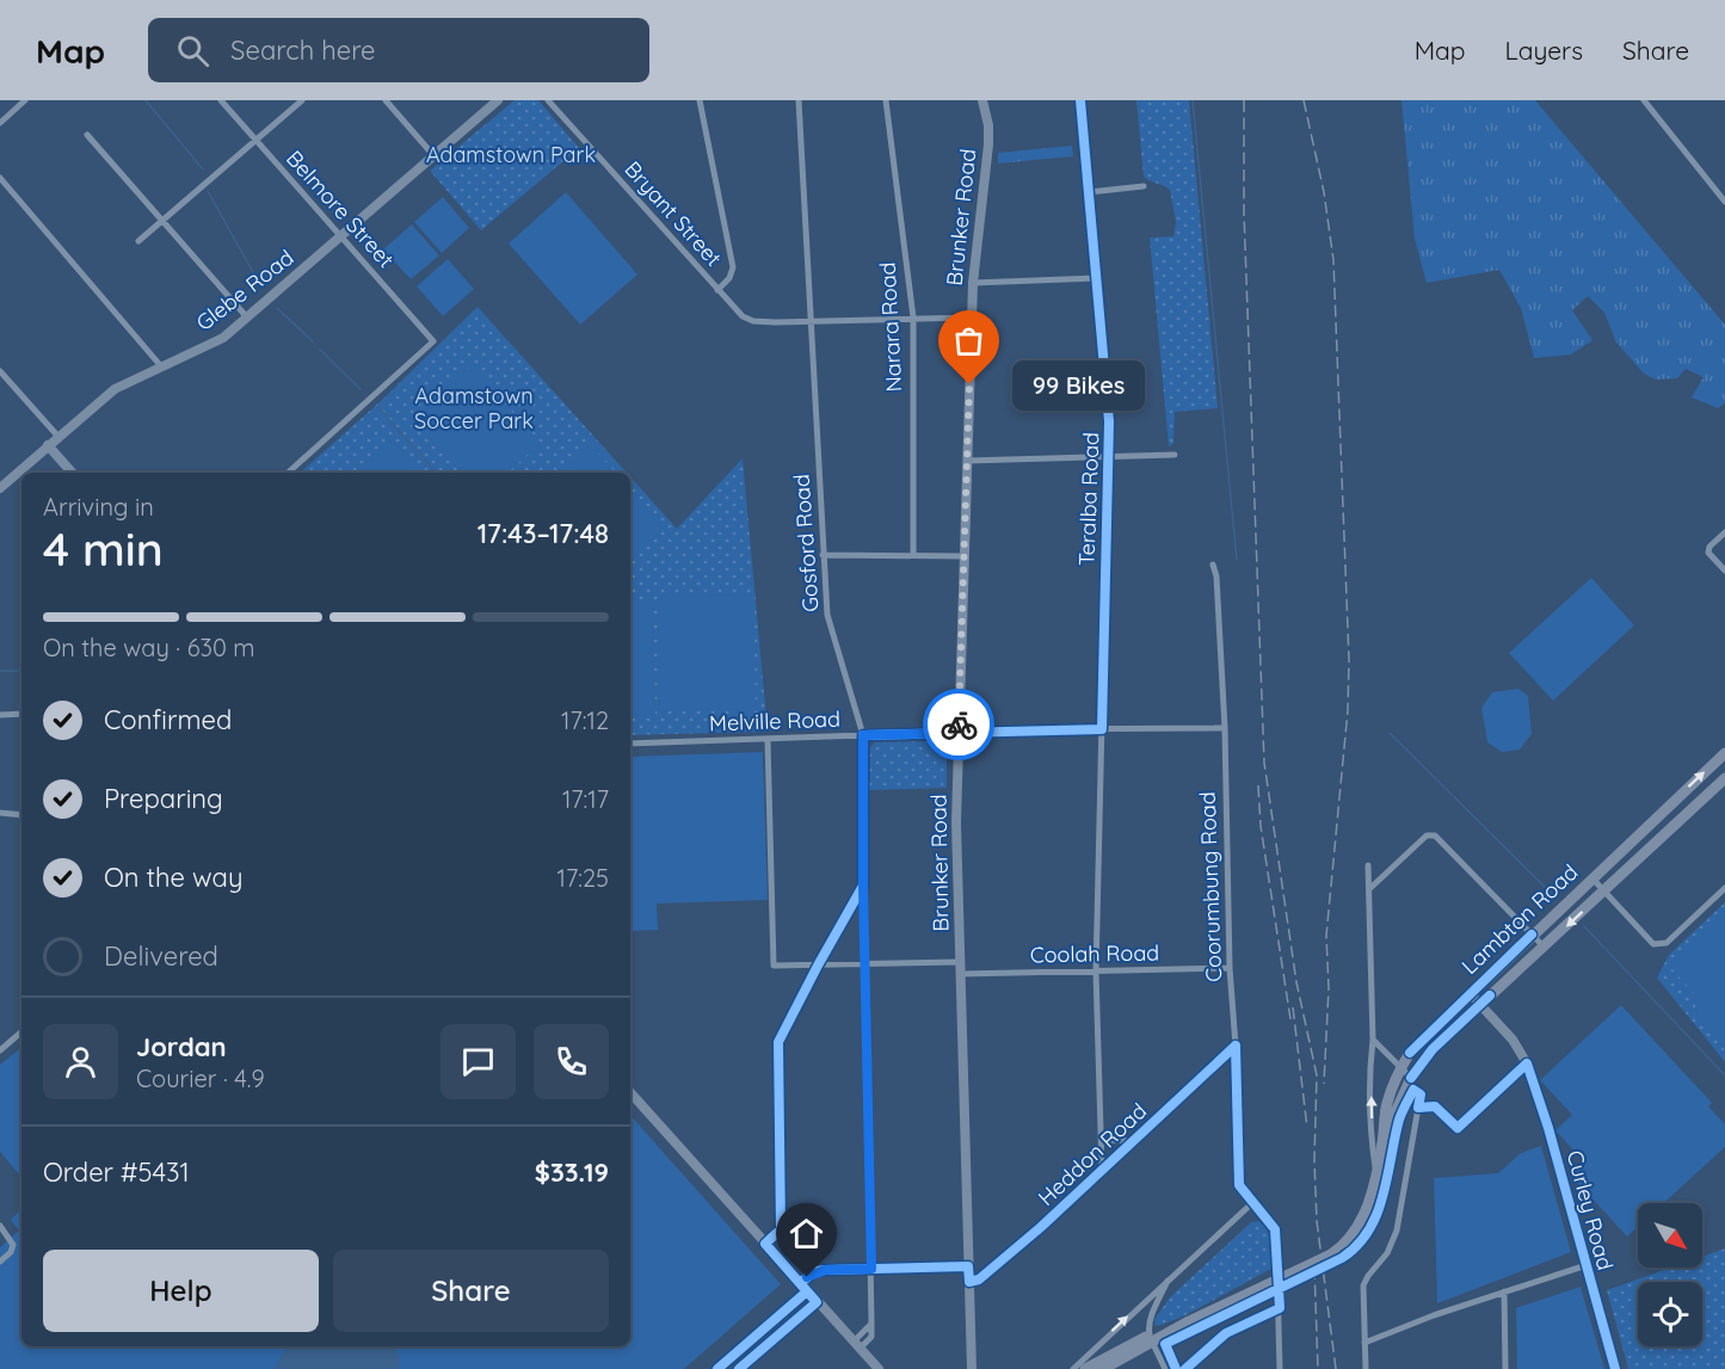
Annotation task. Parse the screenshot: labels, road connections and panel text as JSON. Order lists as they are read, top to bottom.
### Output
{
  "streets": {
    "main road": [
      "Brunker Road",
      "Glebe Road",
      "Lambton Road",
      "Curley Road"
    ],
    "street": [
      "Belmore Street",
      "Bryant Street",
      "Narara Road",
      "Teralba Road",
      "Gosford Road",
      "Melville Road",
      "Coorumbung Road",
      "Coolah Road",
      "Heddon Road"
    ]
  },
  "crossings": [
    ["Belmore Street", "Glebe Road"],
    ["Bryant Street", "Gosford Road"],
    ["Brunker Road", "Melville Road"],
    ["Brunker Road", "Coolah Road"],
    ["Brunker Road", "Heddon Road"],
    ["Teralba Road", "Melville Road"],
    ["Teralba Road", "Coolah Road"],
    ["Teralba Road", "Heddon Road"],
    ["Gosford Road", "Melville Road"],
    ["Melville Road", "Coorumbung Road"],
    ["Coorumbung Road", "Coolah Road"],
    ["Coorumbung Road", "Heddon Road"],
    ["Lambton Road", "Curley Road"]
  ],
  "parks": ["Adamstown Park", "Adamstown Soccer Park"],
  "places": ["99 Bikes"],
  "north": "bottom right",
  "page": {
    "header": "Map",
    "search": "Search here",
    "nav": ["Map", "Layers", "Share"],
    "bubble": "99 Bikes",
    "heading": ["4 min", "Arriving in", "17:43–17:48"],
    "panel": [
      "Jordan",
      "Courier · 4.9",
      "Order #5431",
      "$33.19"
    ],
    "bar": "On the way · 630 m",
    "list": [
      ["Confirmed", "17:12"],
      ["Preparing", "17:17"],
      ["On the way", "17:25"],
      "Delivered"
    ],
    "buttons": ["Help", "Share"]
  }
}
